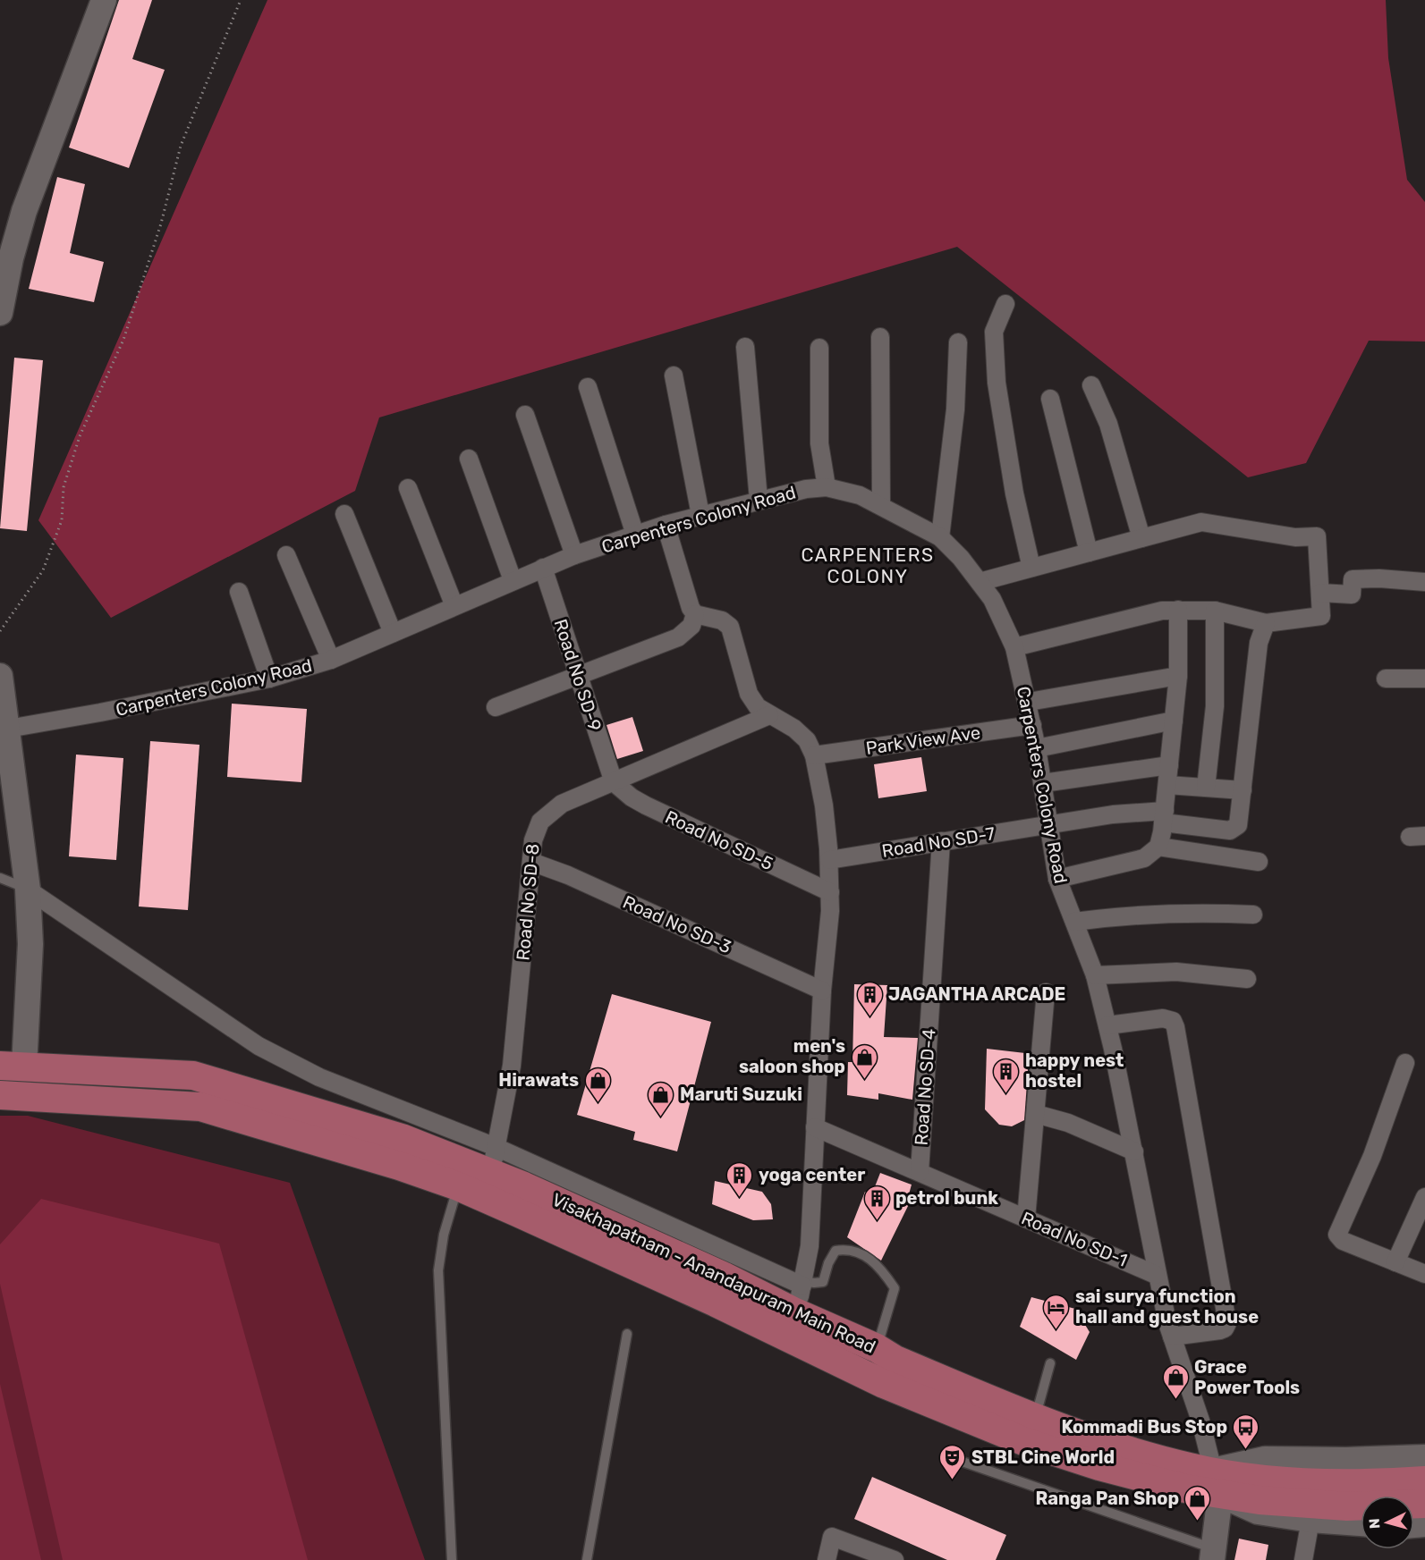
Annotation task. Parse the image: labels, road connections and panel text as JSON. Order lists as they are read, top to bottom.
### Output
{
  "streets": {
    "main road": ["Visakhapatnam - Anandapuram Main Road"],
    "street": [
      "Carpenters Colony Road",
      "Road No SD-9",
      "Park View Ave",
      "Road No SD-5",
      "Road No SD-7",
      "Road No SD-8",
      "Road No SD-3",
      "Road No SD-4",
      "Road No SD-1"
    ]
  },
  "crossings": [
    ["Carpenters Colony Road", "Road No SD-9"],
    ["Carpenters Colony Road", "Park View Ave"],
    ["Carpenters Colony Road", "Road No SD-7"],
    ["Carpenters Colony Road", "Road No SD-1"],
    ["Carpenters Colony Road", "Visakhapatnam - Anandapuram Main Road"],
    ["Road No SD-9", "Road No SD-5"],
    ["Road No SD-9", "Road No SD-8"],
    ["Road No SD-5", "Road No SD-8"],
    ["Road No SD-7", "Road No SD-4"],
    ["Road No SD-8", "Road No SD-3"],
    ["Road No SD-8", "Visakhapatnam - Anandapuram Main Road"],
    ["Road No SD-4", "Road No SD-1"]
  ],
  "districts": ["CARPENTERS COLONY"],
  "places": {
    "building": [
      "JAGANTHA ARCADE",
      "happy nest hostel",
      "yoga center",
      "petrol bunk"
    ],
    "shop": [
      "men's saloon shop",
      "Hirawats",
      "Maruti Suzuki",
      "Grace Power Tools",
      "Ranga Pan Shop"
    ],
    "hotel": ["sai surya function hall and guest house"],
    "bus stop": ["Kommadi Bus Stop"],
    "theatre": ["STBL Cine World"]
  },
  "north": "left"
}
